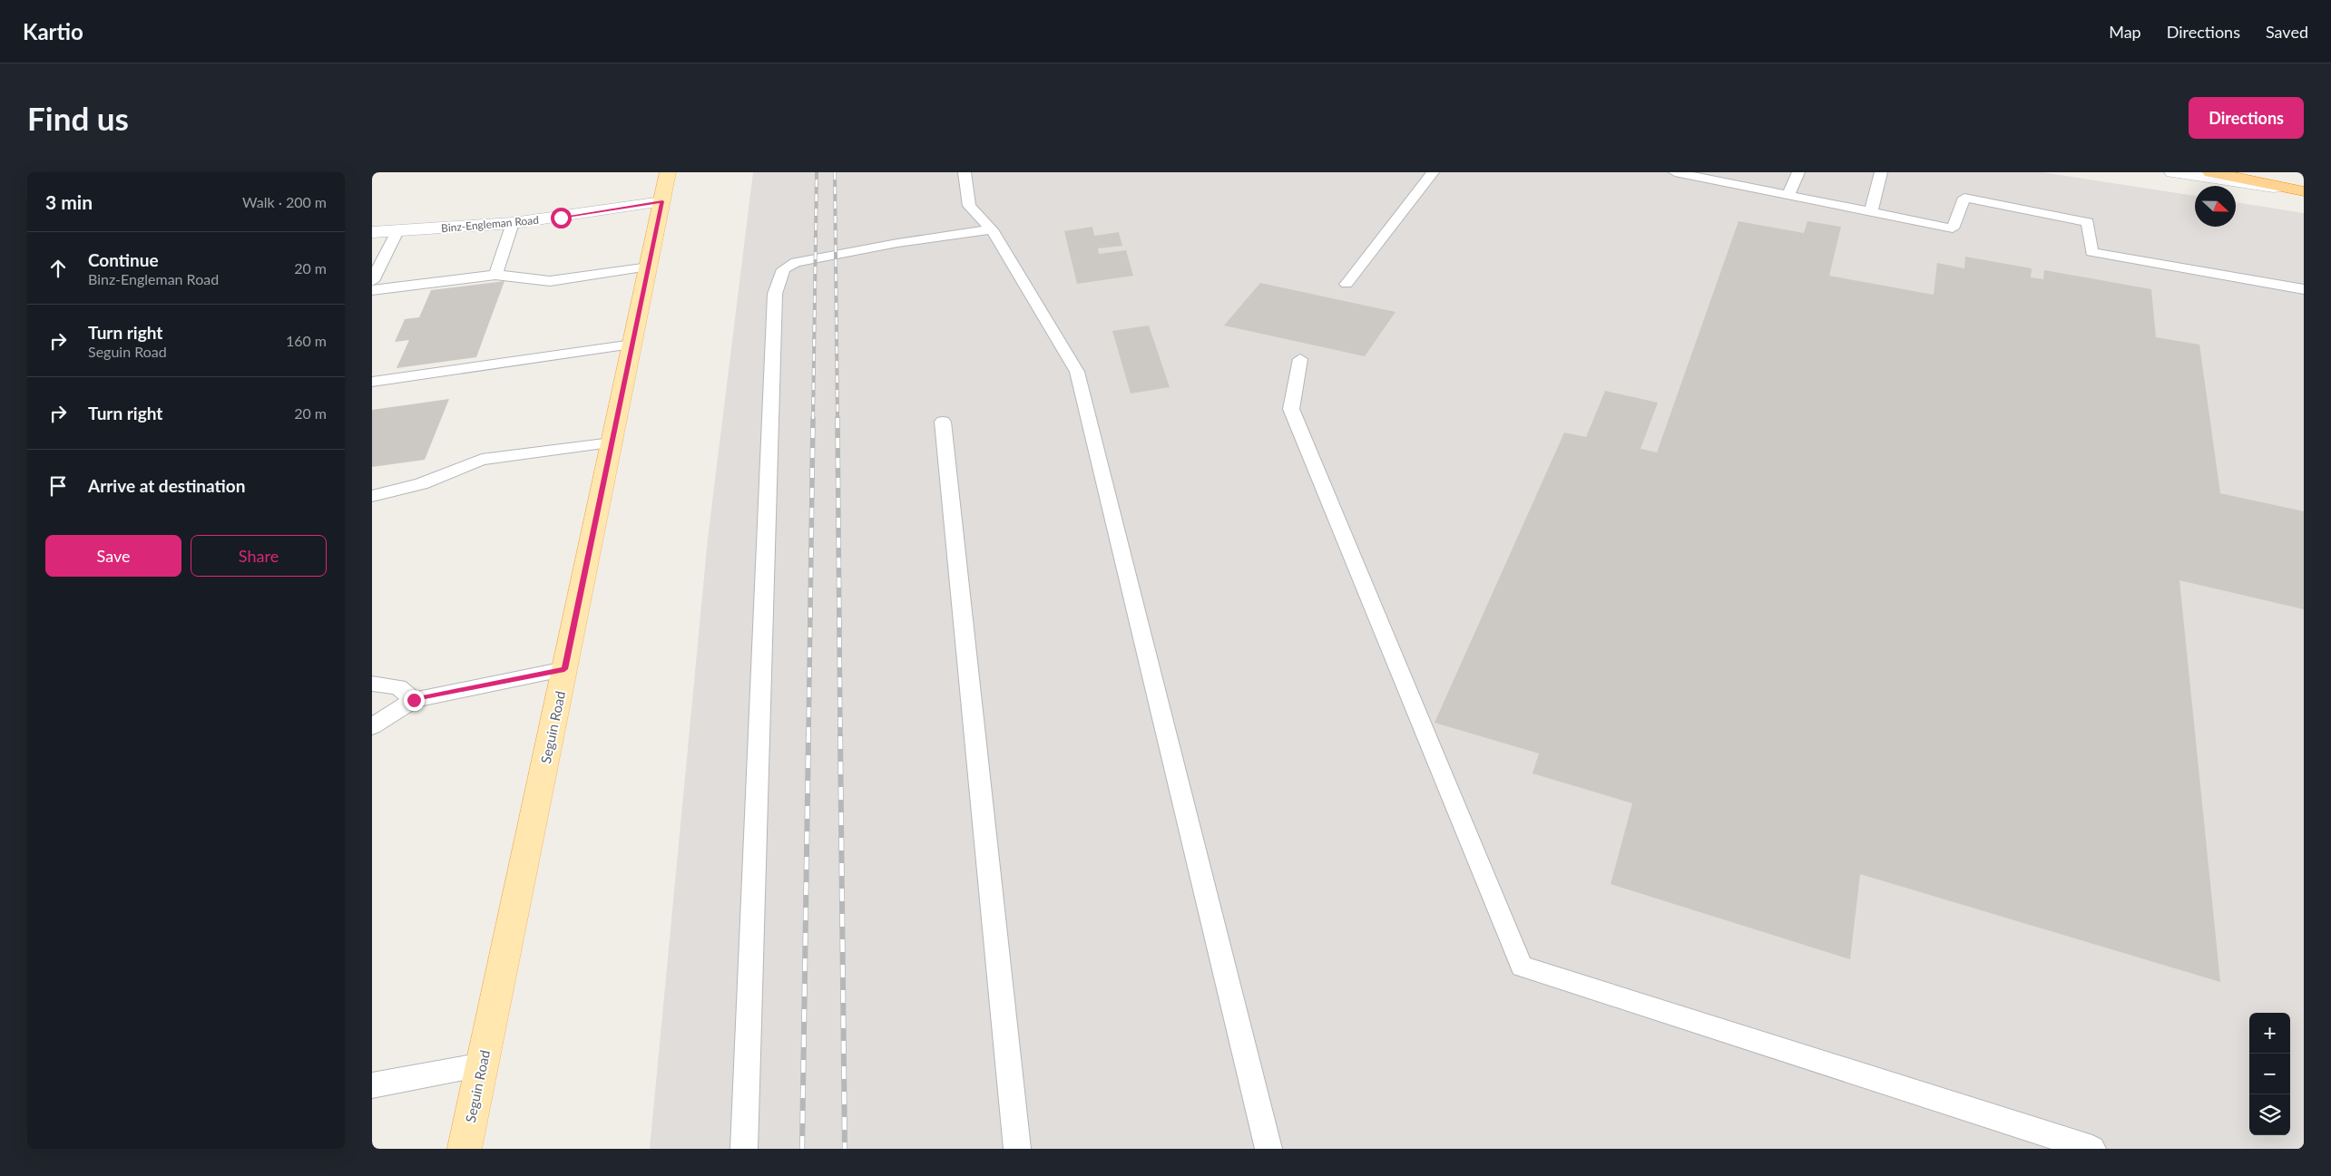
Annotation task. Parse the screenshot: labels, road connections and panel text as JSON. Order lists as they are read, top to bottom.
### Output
{
  "streets": {
    "main road": ["Seguin Road"],
    "street": ["Binz-Engleman Road"]
  },
  "crossings": [
    ["Binz-Engleman Road", "Seguin Road"]
  ],
  "north": "right",
  "page": {
    "header": "Kartio",
    "nav": ["Map", "Directions", "Saved"],
    "buttons": [
      "Directions",
      ["Save", "Share"]
    ],
    "title": "Find us",
    "heading": ["3 min", "Walk · 200 m"],
    "list": [
      ["Continue", "Binz-Engleman Road", "20 m"],
      ["Turn right", "Seguin Road", "160 m"],
      ["Turn right", "20 m"],
      "Arrive at destination"
    ],
    "map_buttons": ["+", "−"]
  }
}
